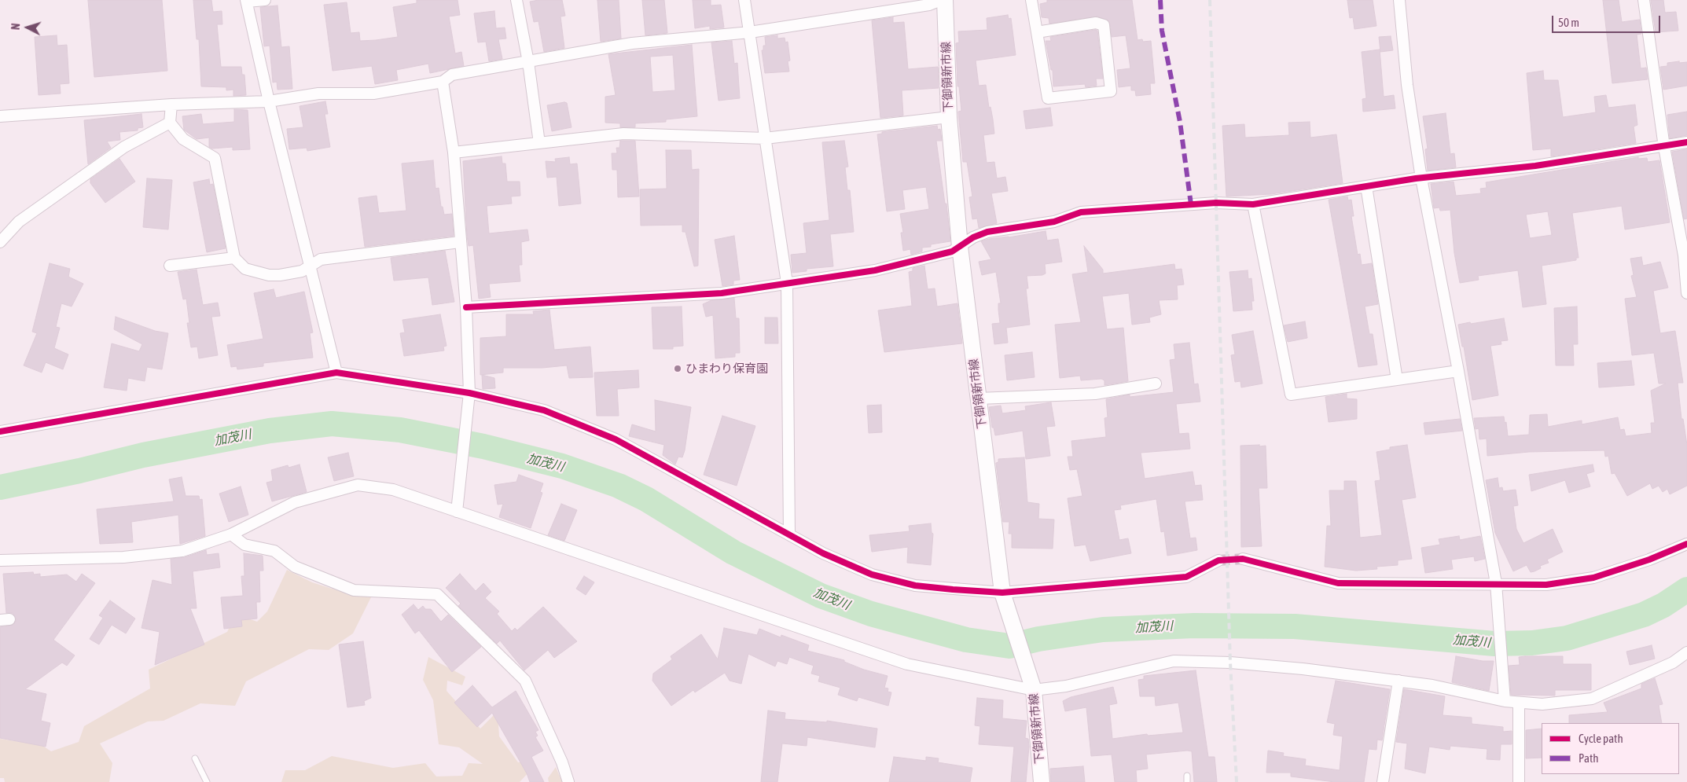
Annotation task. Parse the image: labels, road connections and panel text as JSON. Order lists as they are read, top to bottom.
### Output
{
  "streets": {
    "main road": ["下御領新市線"]
  },
  "water": ["加茂川"],
  "places": ["ひまわり保育園"],
  "legend": ["Cycle path", "Path"],
  "scale_bar": "50 m",
  "north": "left"
}
